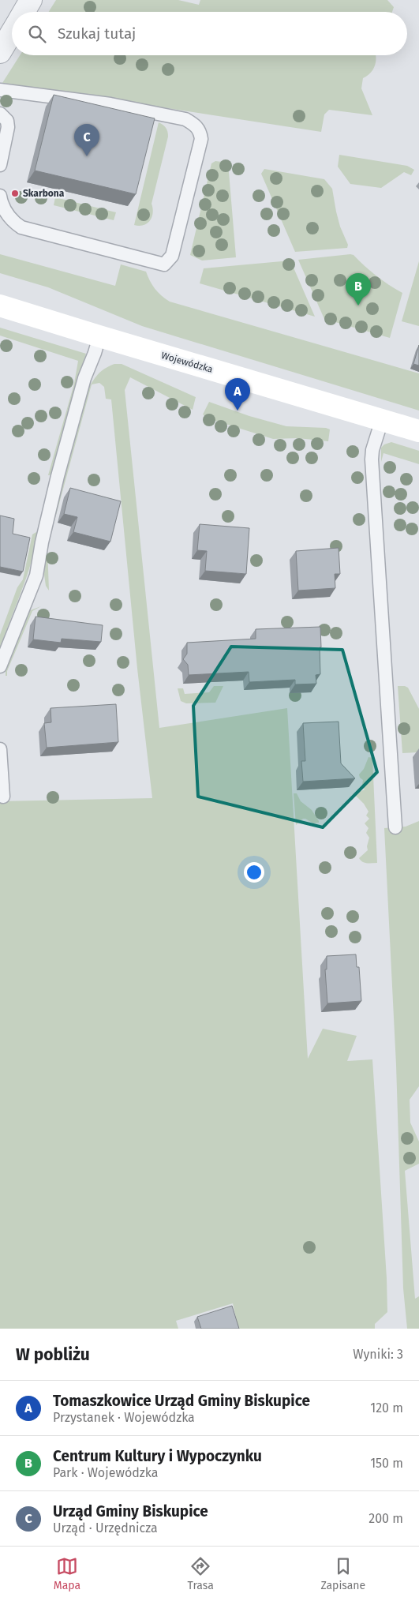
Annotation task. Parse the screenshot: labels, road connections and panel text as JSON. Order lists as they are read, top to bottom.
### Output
{
  "streets": {
    "main road": ["Wojewódzka"]
  },
  "places": ["Skarbona"],
  "page": {
    "search": "Szukaj tutaj",
    "pins": ["C", "B", "A"],
    "heading": ["W pobliżu", "Wyniki: 3"],
    "list": [
      {
        "mark": "A",
        "name": "Tomaszkowice Urząd Gminy Biskupice",
        "note": "Przystanek · Wojewódzka",
        "value": "120 m"
      },
      {
        "mark": "B",
        "name": "Centrum Kultury i Wypoczynku",
        "note": "Park · Wojewódzka",
        "value": "150 m"
      },
      {
        "mark": "C",
        "name": "Urząd Gminy Biskupice",
        "note": "Urząd · Urzędnicza",
        "value": "200 m"
      }
    ],
    "nav": ["Mapa", "Trasa", "Zapisane"]
  }
}
